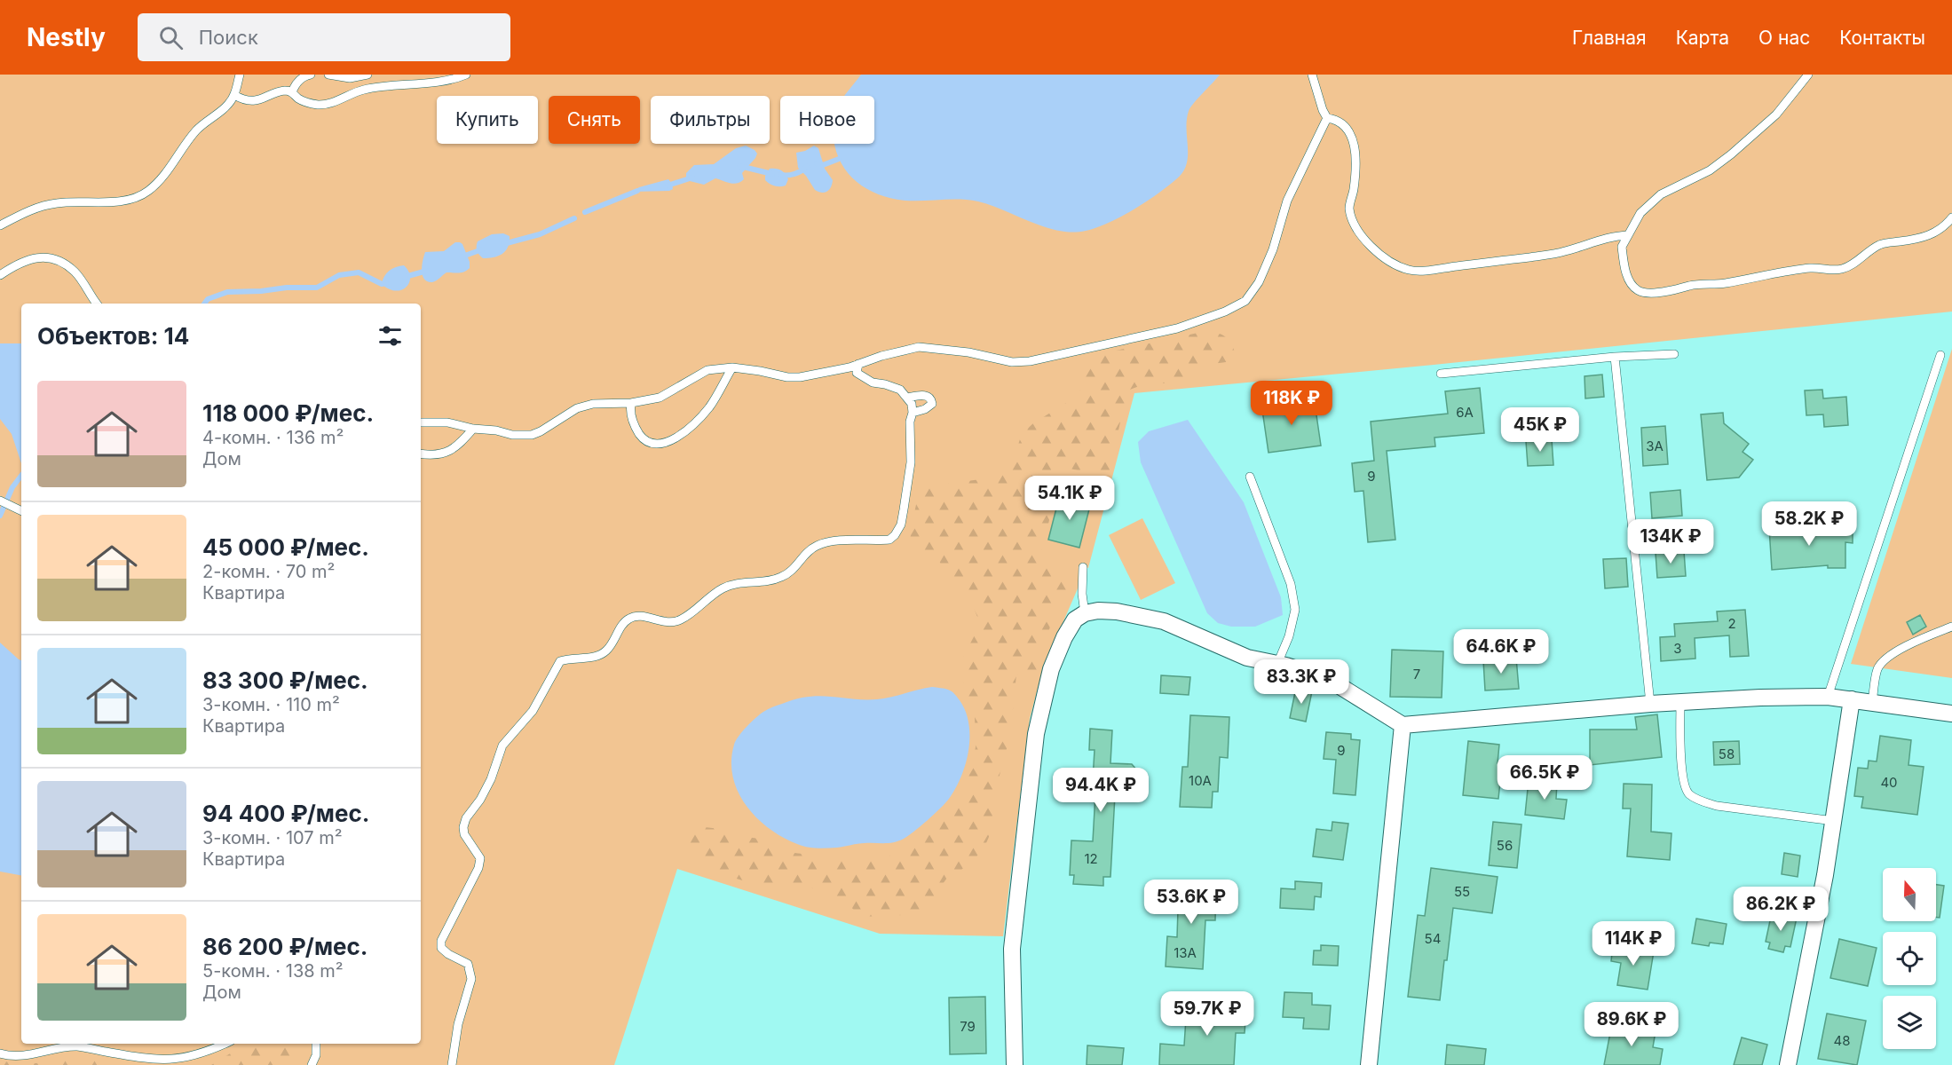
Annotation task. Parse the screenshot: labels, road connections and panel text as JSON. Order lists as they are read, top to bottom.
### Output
{
  "house_numbers": [
    "6А",
    "3А",
    "9",
    "2",
    "3",
    "7",
    "9",
    "58",
    "10А",
    "40",
    "56",
    "12",
    "55",
    "54",
    "13А",
    "79",
    "48"
  ],
  "north": "top",
  "page": {
    "header": "Nestly",
    "search": "Поиск",
    "nav": [
      "Главная",
      "Карта",
      "О нас",
      "Контакты"
    ],
    "chip": [
      "Купить",
      "Снять",
      "Фильтры",
      "Новое"
    ],
    "heading": "Объектов: 14",
    "list": [
      {
        "name": "118 000 ₽/мес.",
        "note": "4-комн. · 136 m² · Дом"
      },
      {
        "name": "45 000 ₽/мес.",
        "note": "2-комн. · 70 m² · Квартира"
      },
      {
        "name": "83 300 ₽/мес.",
        "note": "3-комн. · 110 m² · Квартира"
      },
      {
        "name": "94 400 ₽/мес.",
        "note": "3-комн. · 107 m² · Квартира"
      },
      {
        "name": "86 200 ₽/мес.",
        "note": "5-комн. · 138 m² · Дом"
      }
    ],
    "price": [
      "118K ₽",
      "45K ₽",
      "54.1K ₽",
      "58.2K ₽",
      "134K ₽",
      "64.6K ₽",
      "83.3K ₽",
      "66.5K ₽",
      "94.4K ₽",
      "53.6K ₽",
      "86.2K ₽",
      "114K ₽",
      "59.7K ₽",
      "89.6K ₽"
    ]
  }
}
